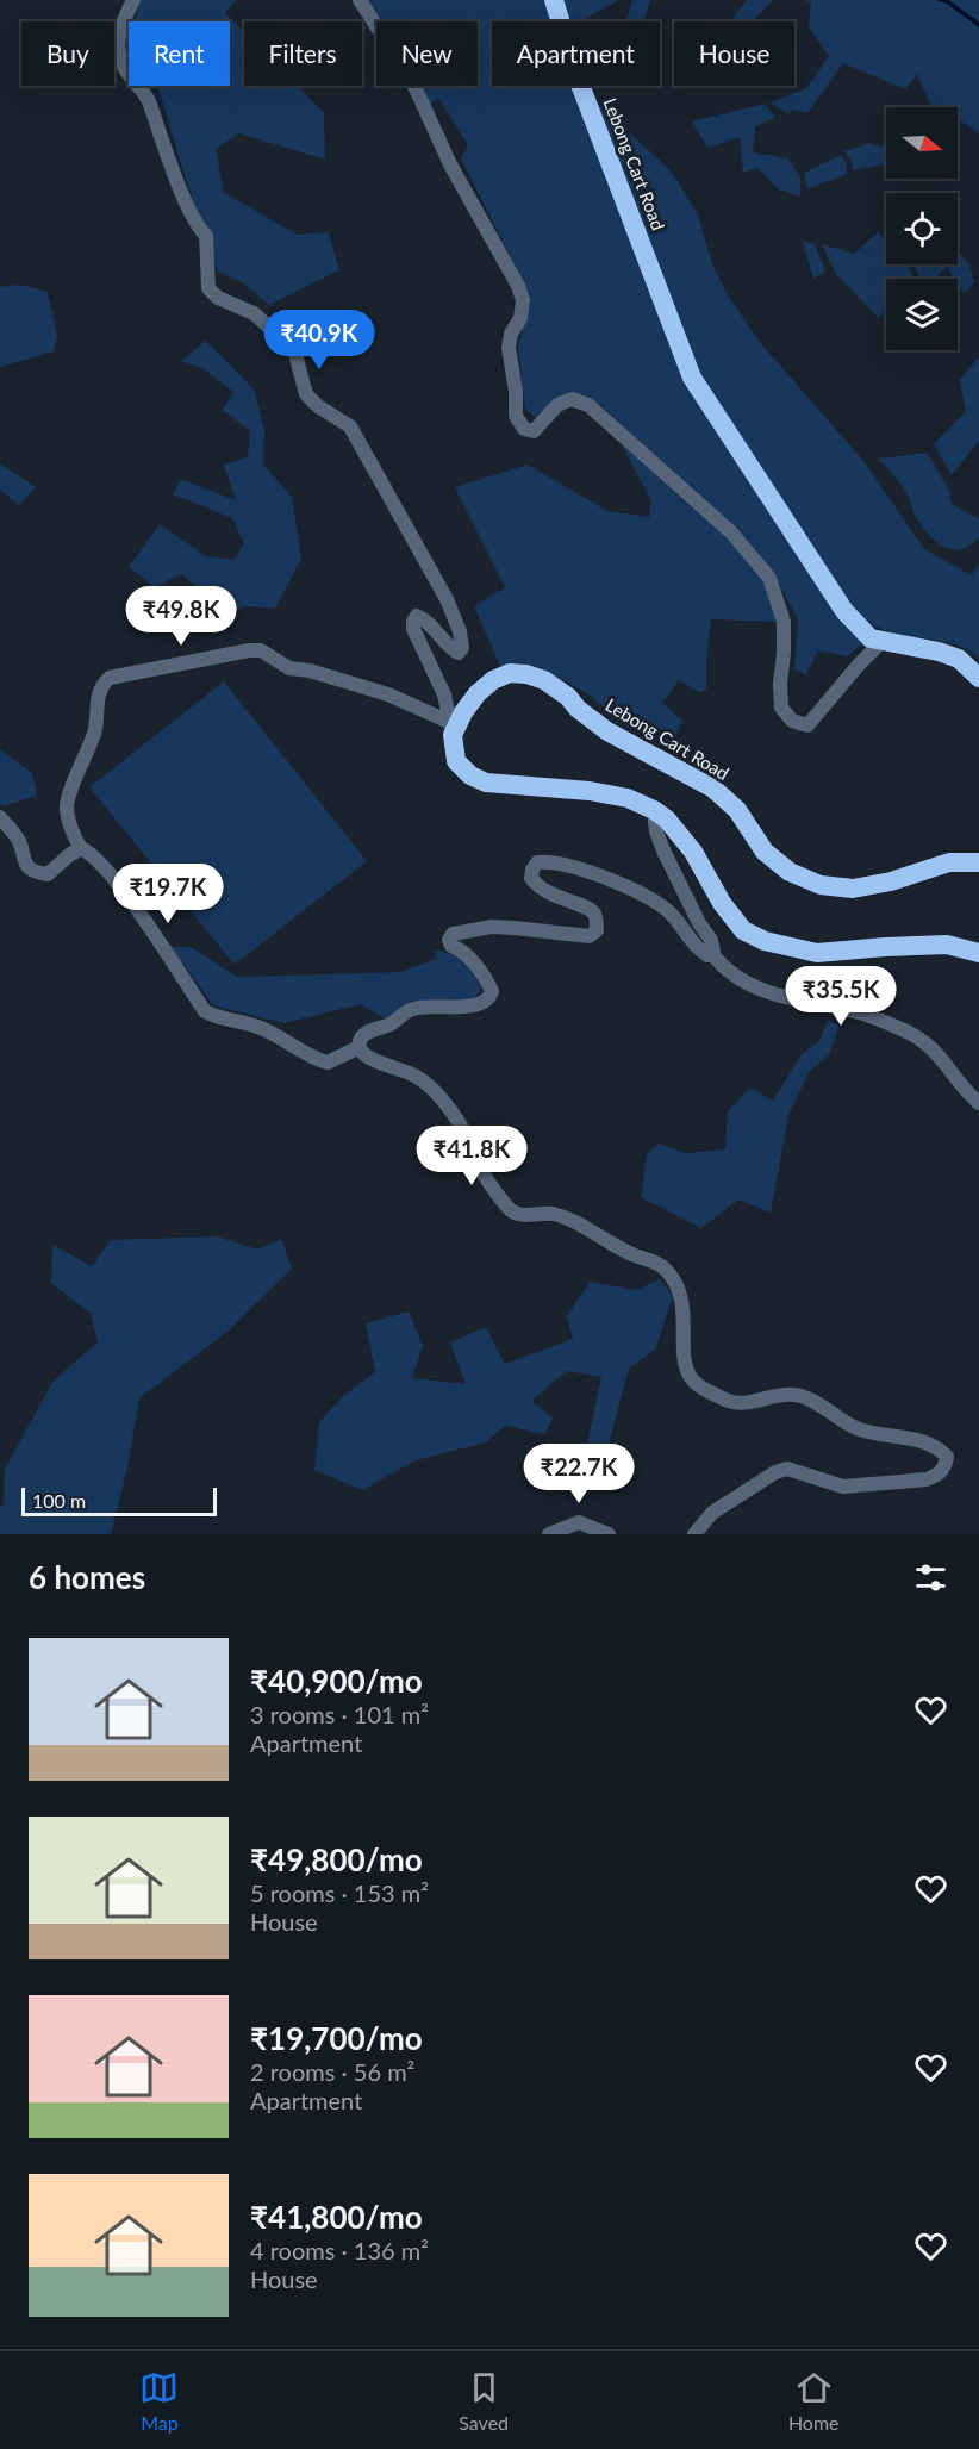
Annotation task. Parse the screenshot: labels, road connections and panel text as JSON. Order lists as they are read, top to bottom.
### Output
{
  "streets": {
    "highway": ["Lebong Cart Road"]
  },
  "scale_bar": "100 m",
  "north": "right",
  "page": {
    "chip": [
      "Buy",
      "Rent",
      "Filters",
      "New",
      "Apartment",
      "House"
    ],
    "price": [
      "₹40.9K",
      "₹49.8K",
      "₹19.7K",
      "₹35.5K",
      "₹41.8K",
      "₹22.7K"
    ],
    "scale": "100 m",
    "heading": "6 homes",
    "list": [
      {
        "name": "₹40,900/mo",
        "note": "3 rooms · 101 m² · Apartment"
      },
      {
        "name": "₹49,800/mo",
        "note": "5 rooms · 153 m² · House"
      },
      {
        "name": "₹19,700/mo",
        "note": "2 rooms · 56 m² · Apartment"
      },
      {
        "name": "₹41,800/mo",
        "note": "4 rooms · 136 m² · House"
      }
    ],
    "tabs": ["Map", "Saved", "Home"]
  }
}
